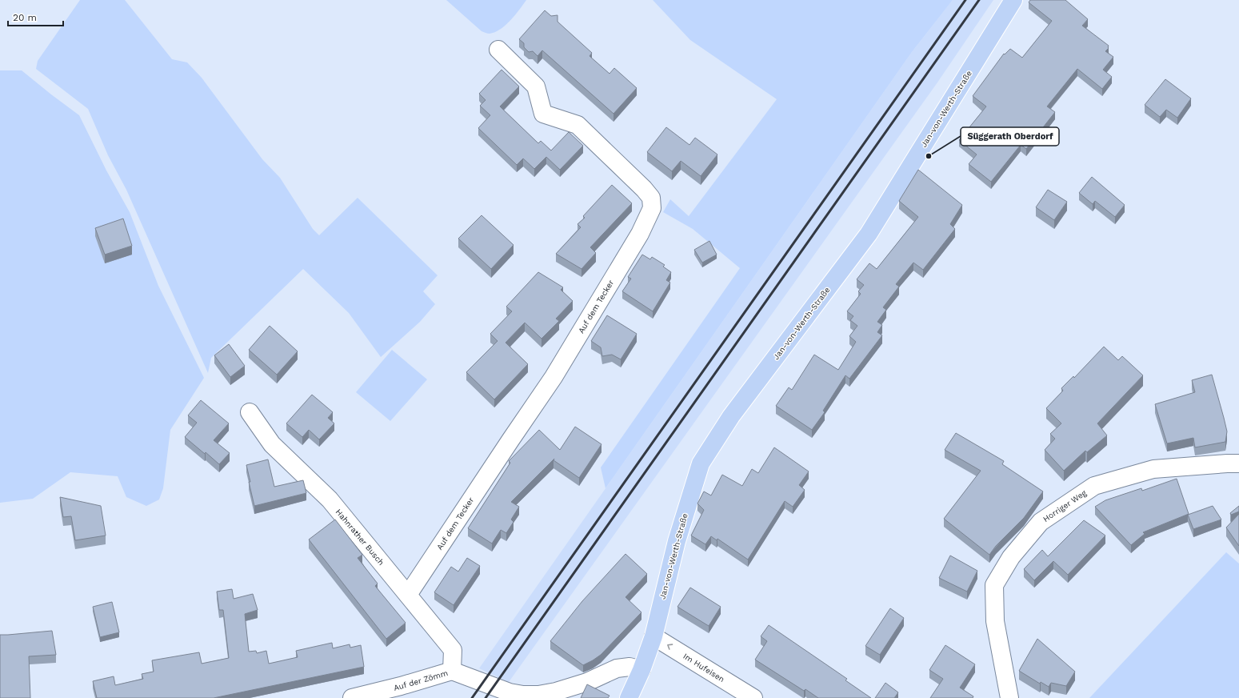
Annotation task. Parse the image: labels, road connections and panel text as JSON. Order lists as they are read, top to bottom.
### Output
{
  "streets": {
    "main road": ["Jan-von-Werth-Straße"],
    "street": [
      "Auf dem Tecker",
      "Horriger Weg",
      "Hahnrather Busch",
      "Im Hufeisen",
      "Auf der Zömm"
    ]
  },
  "crossings": [
    ["Jan-von-Werth-Straße", "Im Hufeisen"],
    ["Auf dem Tecker", "Hahnrather Busch"],
    ["Hahnrather Busch", "Auf der Zömm"]
  ],
  "one_way": ["Im Hufeisen"],
  "places": ["Süggerath Oberdorf"],
  "scale_bar": "20 m"
}
